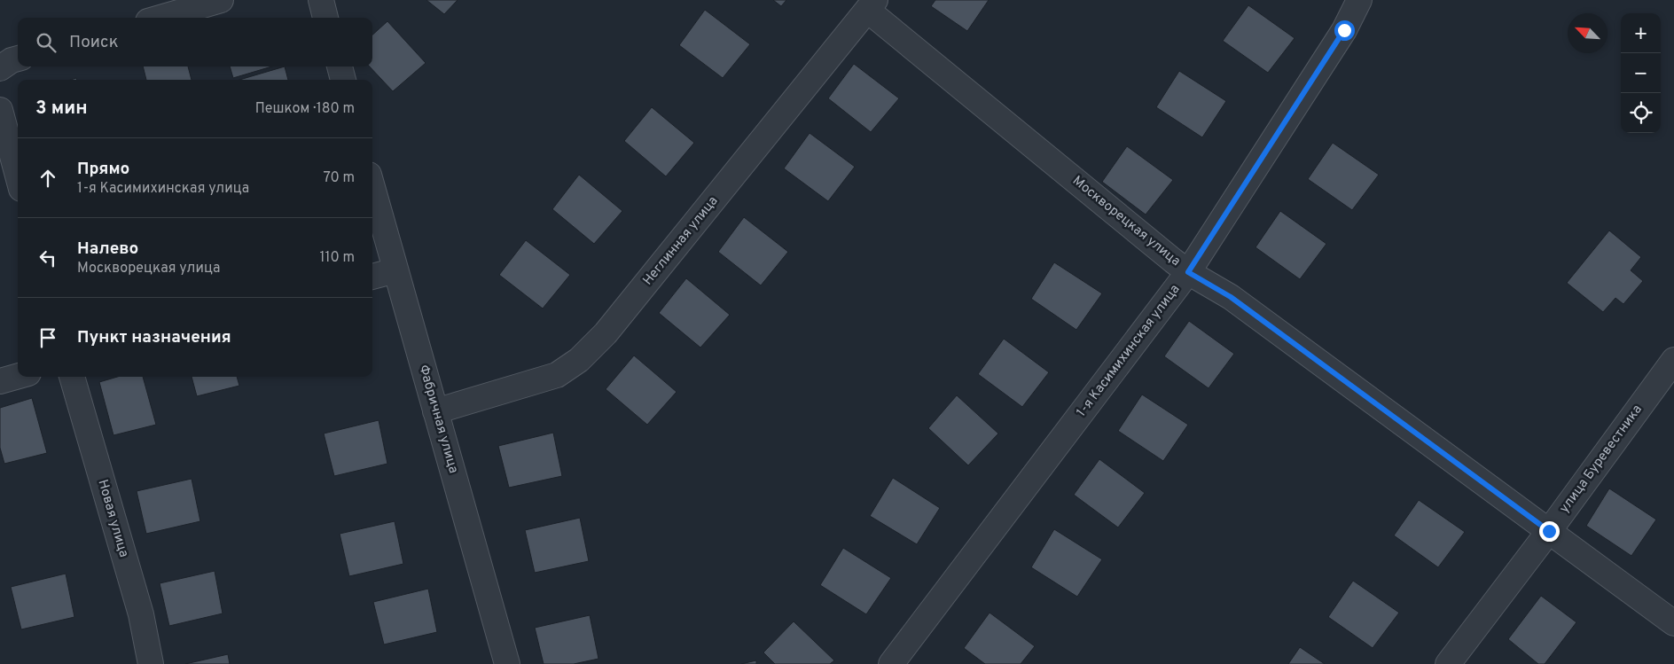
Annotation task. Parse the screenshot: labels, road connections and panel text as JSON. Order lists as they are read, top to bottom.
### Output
{
  "streets": {
    "street": [
      "Москворецкая улица",
      "Неглинная улица",
      "1-я Касимихинская улица",
      "Фабричная улица",
      "улица Буревестника",
      "Новая улица"
    ]
  },
  "crossings": [
    ["Москворецкая улица", "Неглинная улица"],
    ["Москворецкая улица", "1-я Касимихинская улица"],
    ["Москворецкая улица", "улица Буревестника"],
    ["Неглинная улица", "Фабричная улица"]
  ],
  "north": "top left",
  "page": {
    "map_buttons": ["+", "−"],
    "search": "Поиск",
    "heading": ["3 мин", "Пешком · 180 m"],
    "list": [
      ["Прямо", "1-я Касимихинская улица", "70 m"],
      ["Налево", "Москворецкая улица", "110 m"],
      "Пункт назначения"
    ]
  }
}
